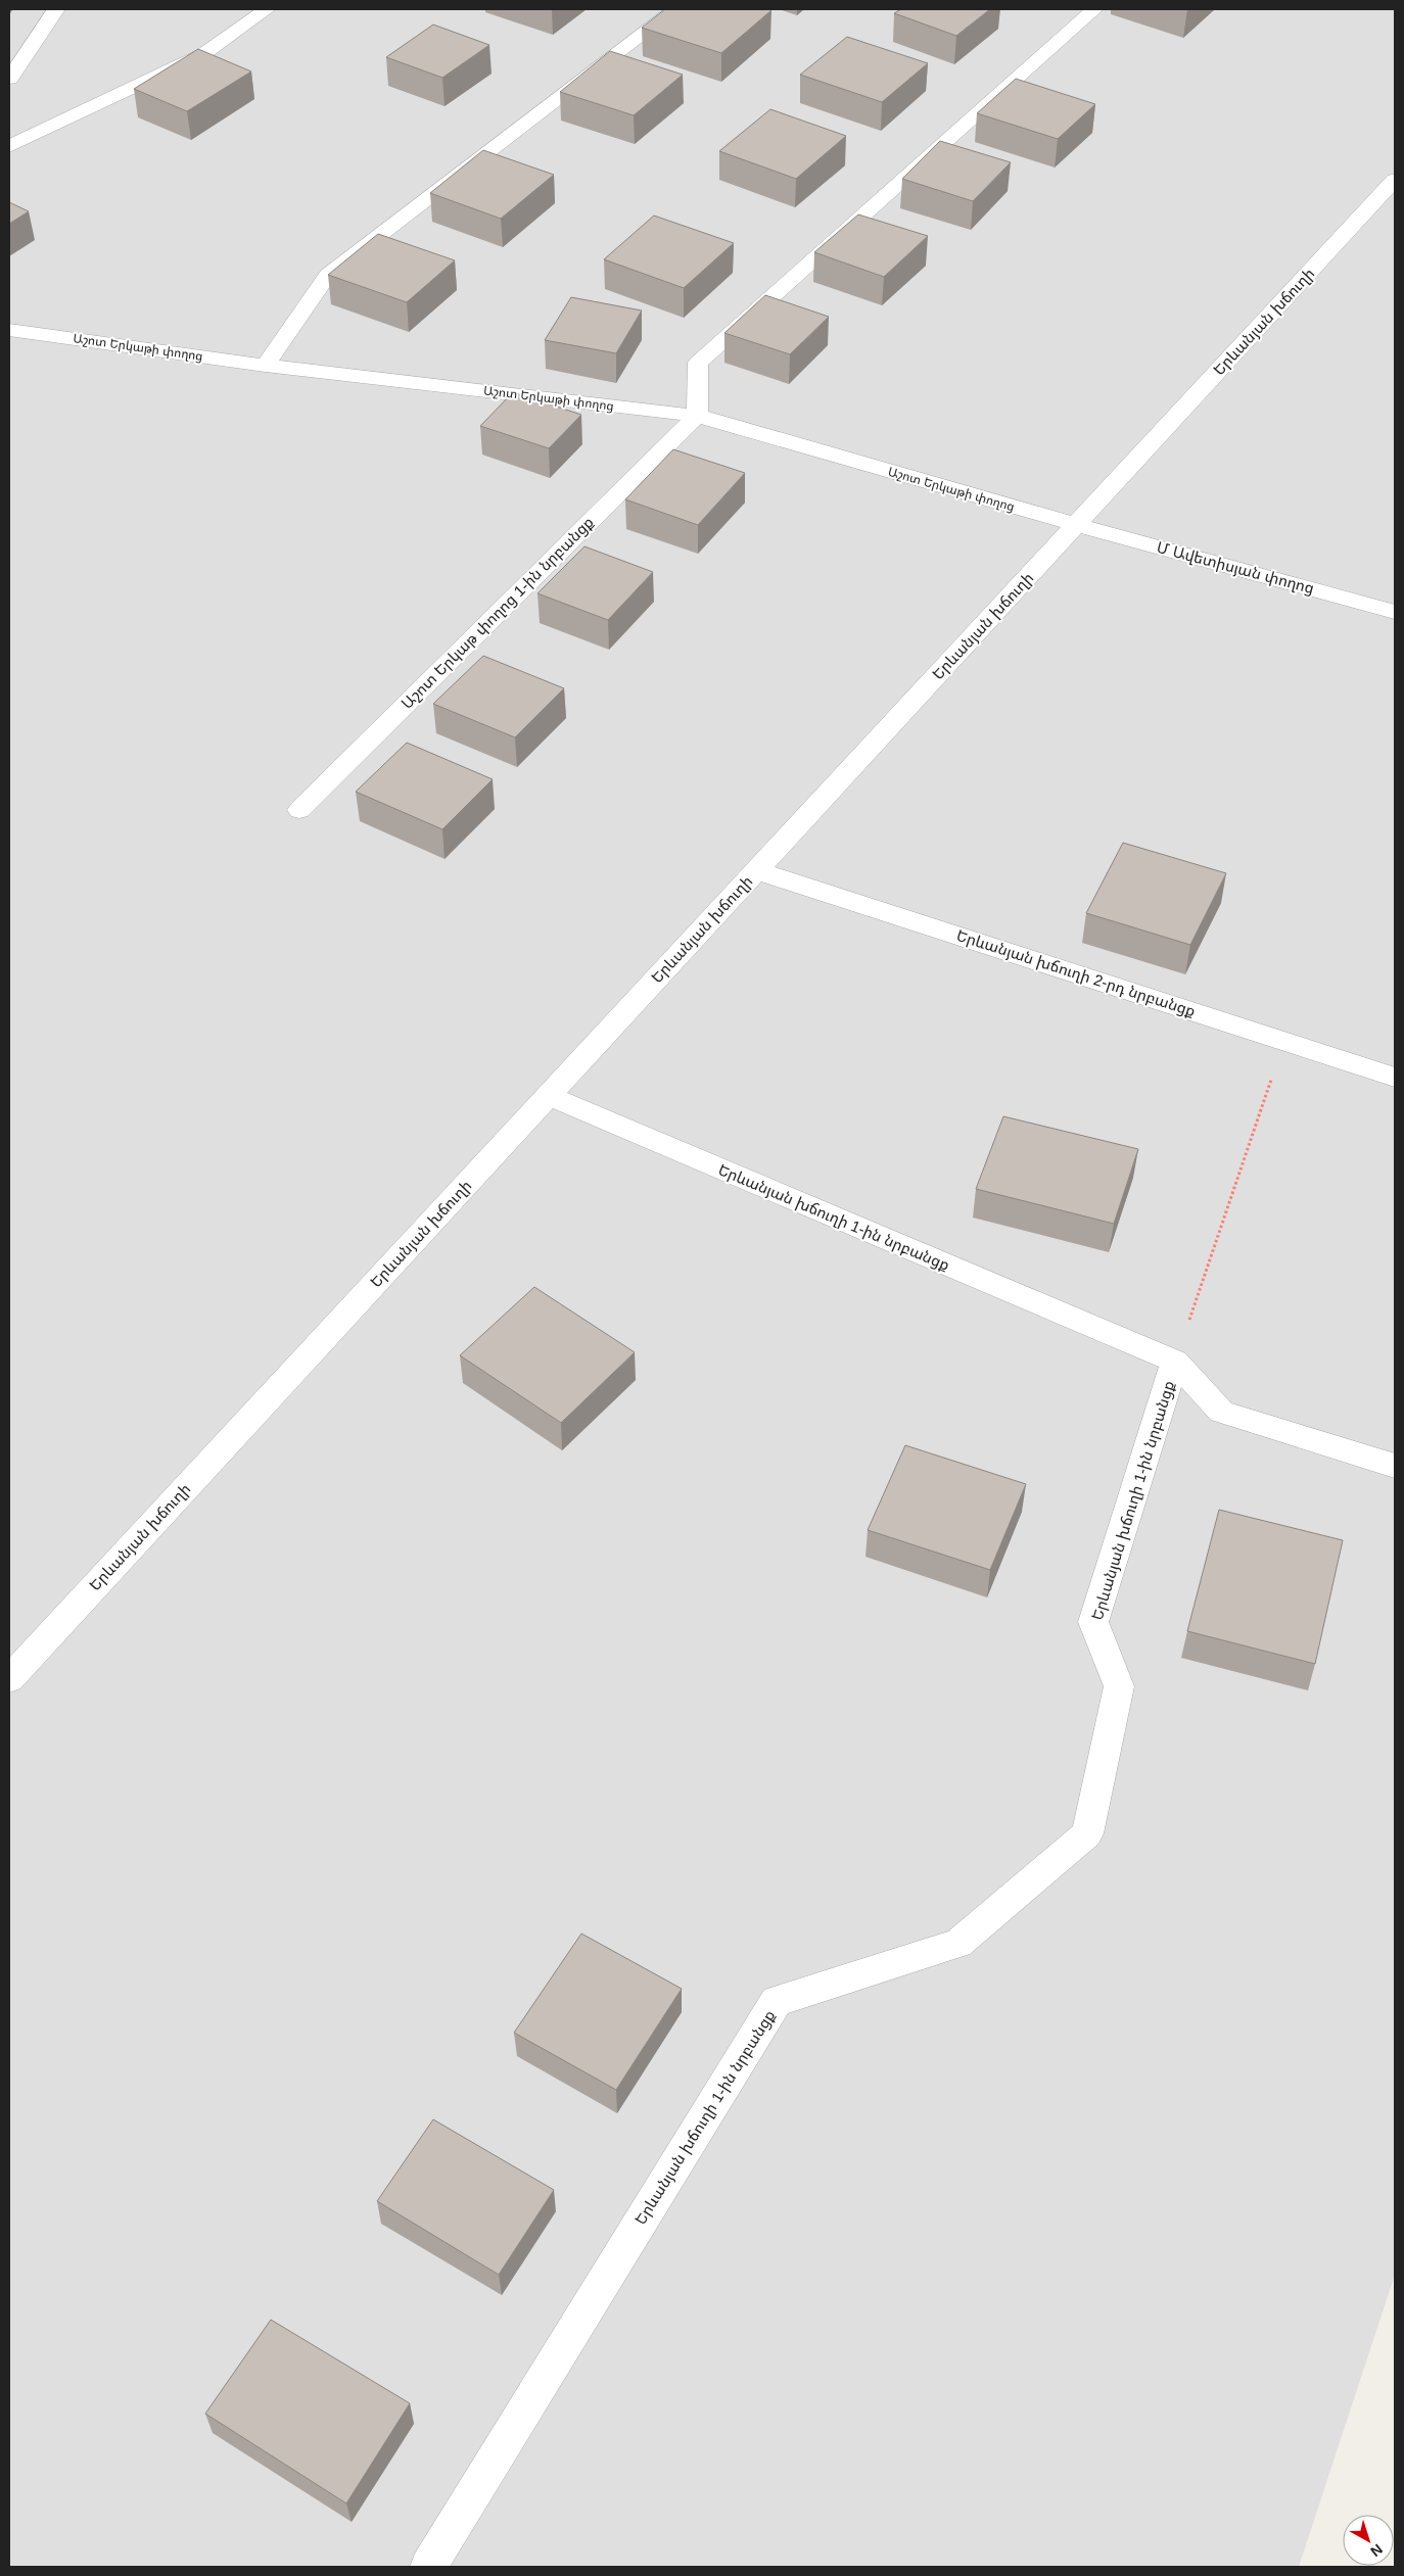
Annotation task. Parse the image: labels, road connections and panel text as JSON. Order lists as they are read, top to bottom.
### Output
{
  "streets": {
    "street": [
      "Երևանյան խճուղի",
      "Աշոտ Երկաթի փողոց",
      "Մ Ավետիսյան փողոց",
      "Աշոտ Երկաթ փողոց 1-ին նրբանցք",
      "Երևանյան խճուղի 2-րդ նրբանցք",
      "Երևանյան խճուղի 1-ին նրբանցք"
    ]
  },
  "crossings": [
    ["Երևանյան խճուղի", "Աշոտ Երկաթի փողոց"],
    ["Երևանյան խճուղի", "Մ Ավետիսյան փողոց"],
    ["Երևանյան խճուղի", "Երևանյան խճուղի 2-րդ նրբանցք"],
    ["Երևանյան խճուղի", "Երևանյան խճուղի 1-ին նրբանցք"],
    ["Աշոտ Երկաթի փողոց", "Մ Ավետիսյան փողոց"],
    ["Աշոտ Երկաթի փողոց", "Աշոտ Երկաթ փողոց 1-ին նրբանցք"]
  ],
  "north": "bottom right"
}
